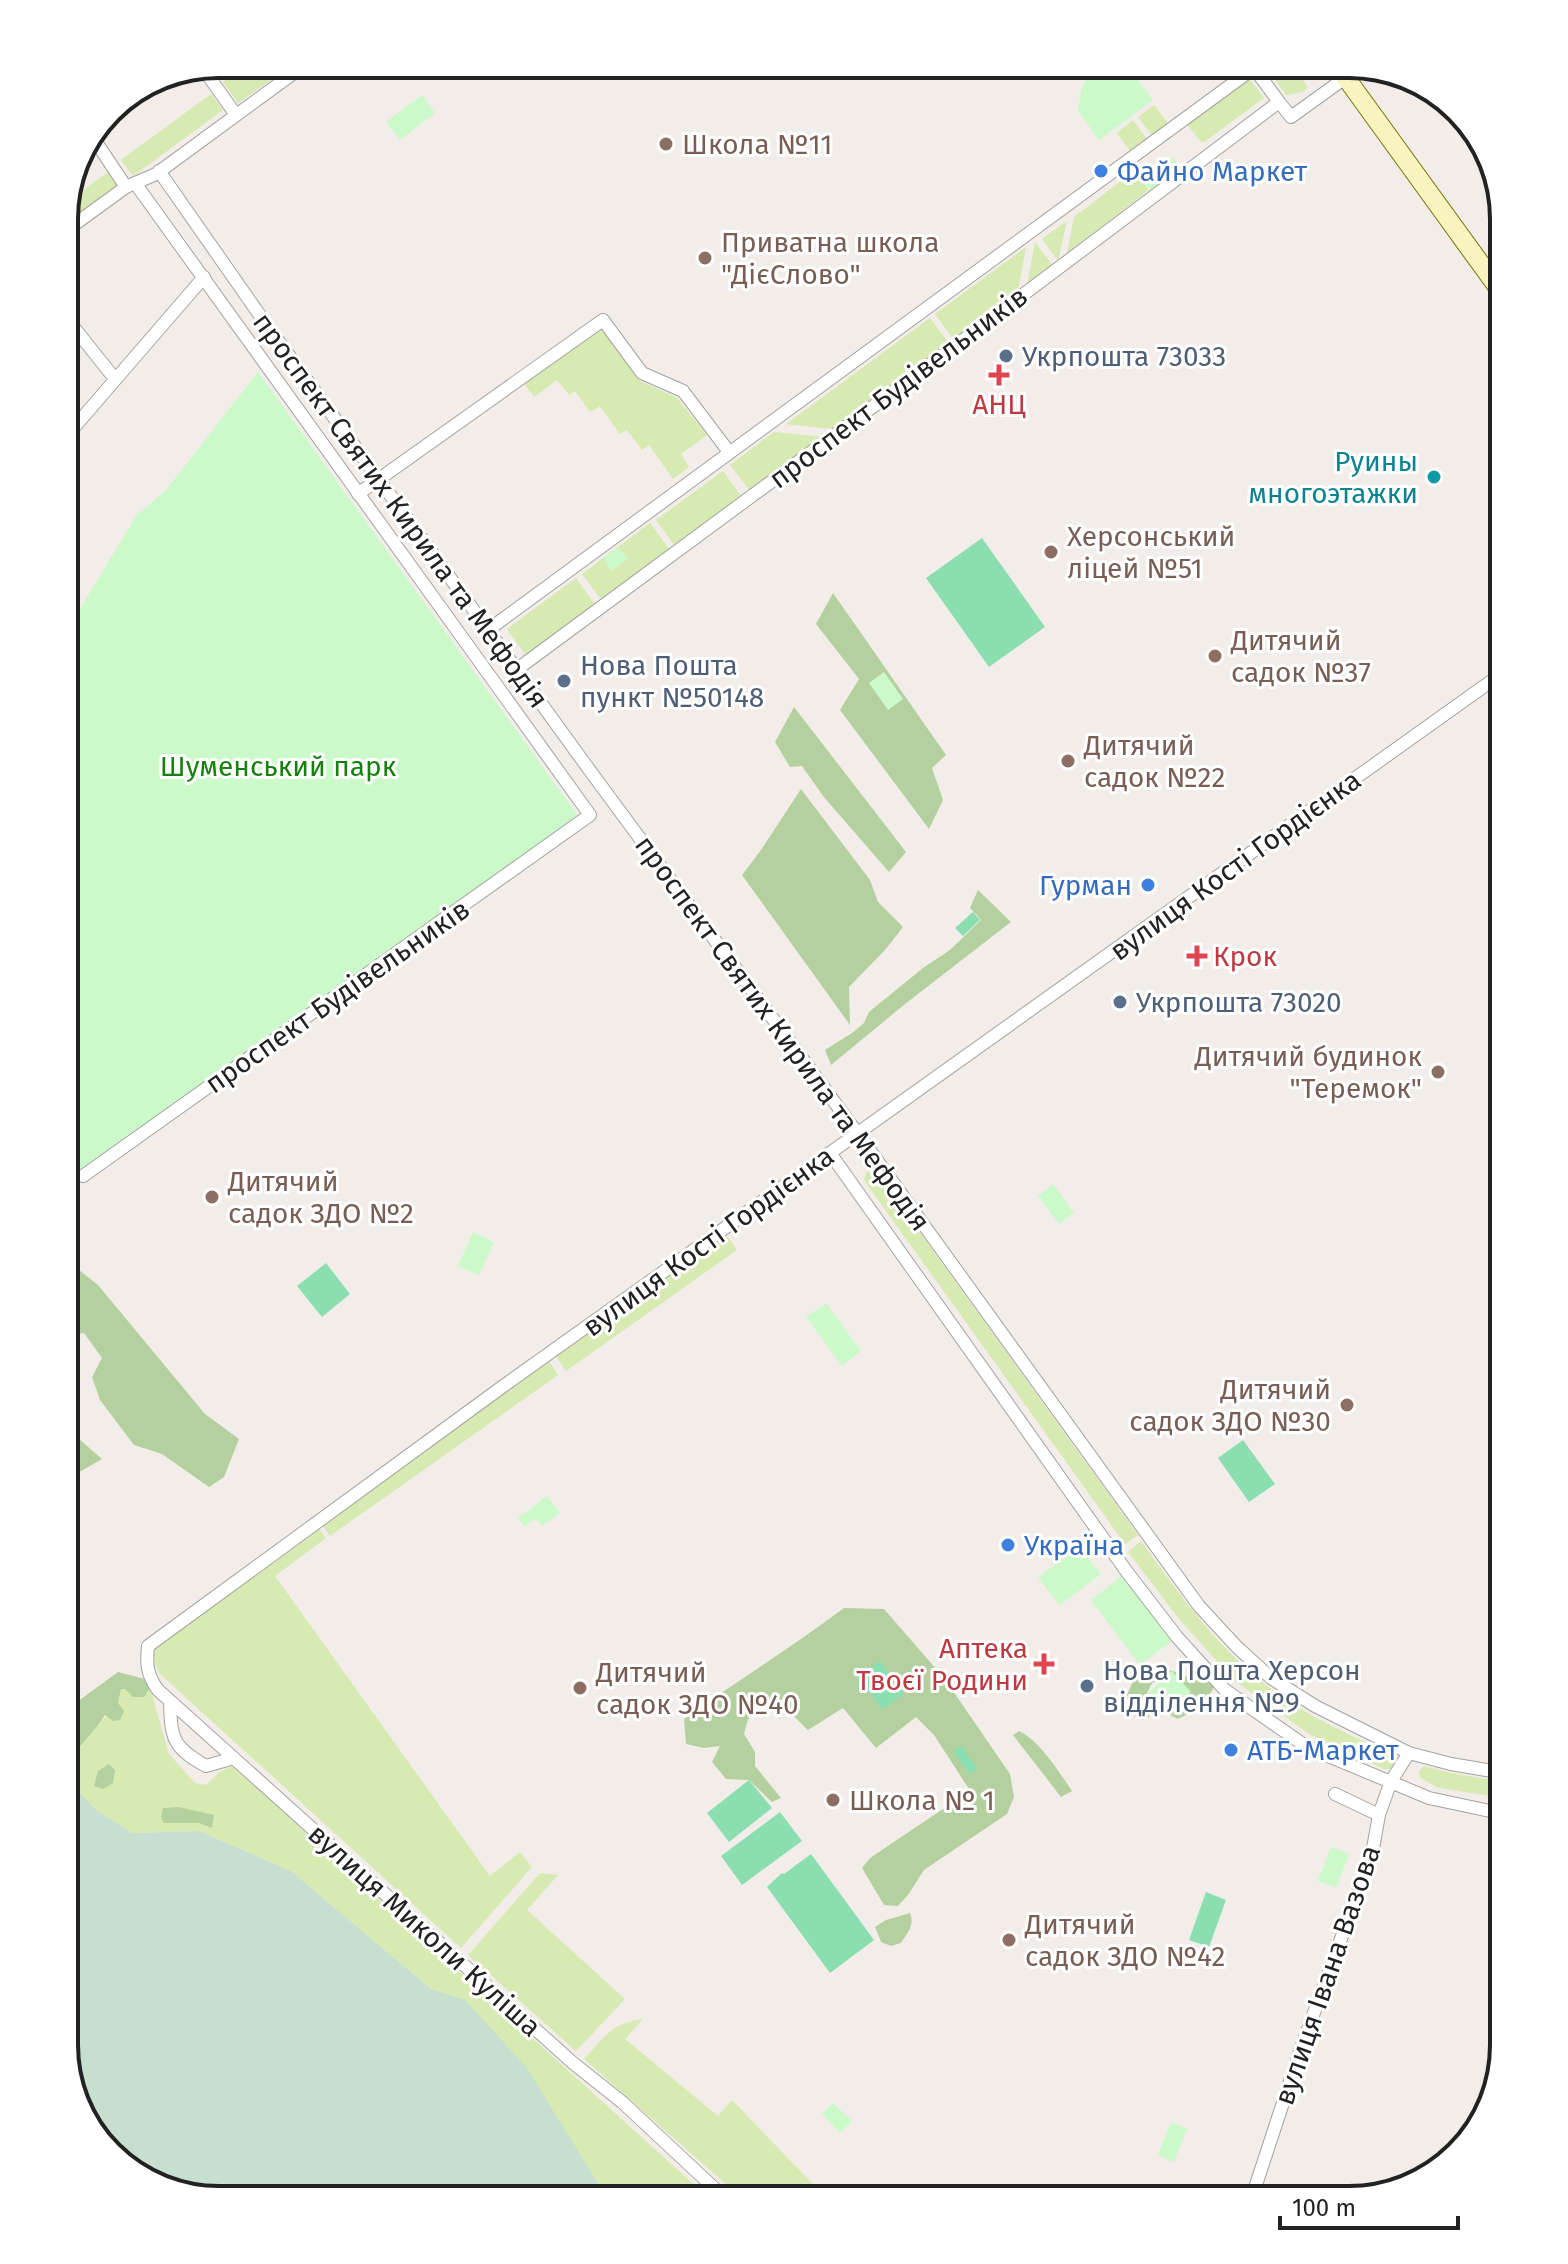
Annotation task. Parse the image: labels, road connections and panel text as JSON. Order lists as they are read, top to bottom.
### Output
{
  "streets": {
    "street": [
      "проспект Будівельників",
      "проспект Святих Кирила та Мефодія",
      "вулиця Кості Гордієнка",
      "вулиця Миколи Куліша",
      "вулиця Івана Вазова"
    ]
  },
  "crossings": [
    ["проспект Будівельників", "проспект Святих Кирила та Мефодія"],
    ["проспект Святих Кирила та Мефодія", "вулиця Кості Гордієнка"],
    ["проспект Святих Кирила та Мефодія", "вулиця Івана Вазова"],
    ["вулиця Кості Гордієнка", "вулиця Миколи Куліша"]
  ],
  "parks": ["Шуменський парк"],
  "places": {
    "other": [
      "Школа №11",
      "Файно Маркет",
      "Приватна школа \"ДієСлово\"",
      "Укрпошта 73033",
      "Руины многоэтажки",
      "Херсонський ліцей №51",
      "Дитячий садок №37",
      "Нова Пошта пункт №50148",
      "Дитячий садок №22",
      "Гурман",
      "Укрпошта 73020",
      "Дитячий будинок \"Теремок\"",
      "Дитячий садок ЗДО №2",
      "Дитячий садок ЗДО №30",
      "Україна",
      "Нова Пошта Херсон відділення №9",
      "Дитячий садок ЗДО №40",
      "АТБ-Маркет",
      "Школа № 1",
      "Дитячий садок ЗДО №42"
    ],
    "health": ["АНЦ", "Крок", "Аптека Твоєї Родини"]
  },
  "scale_bar": "100 m"
}
